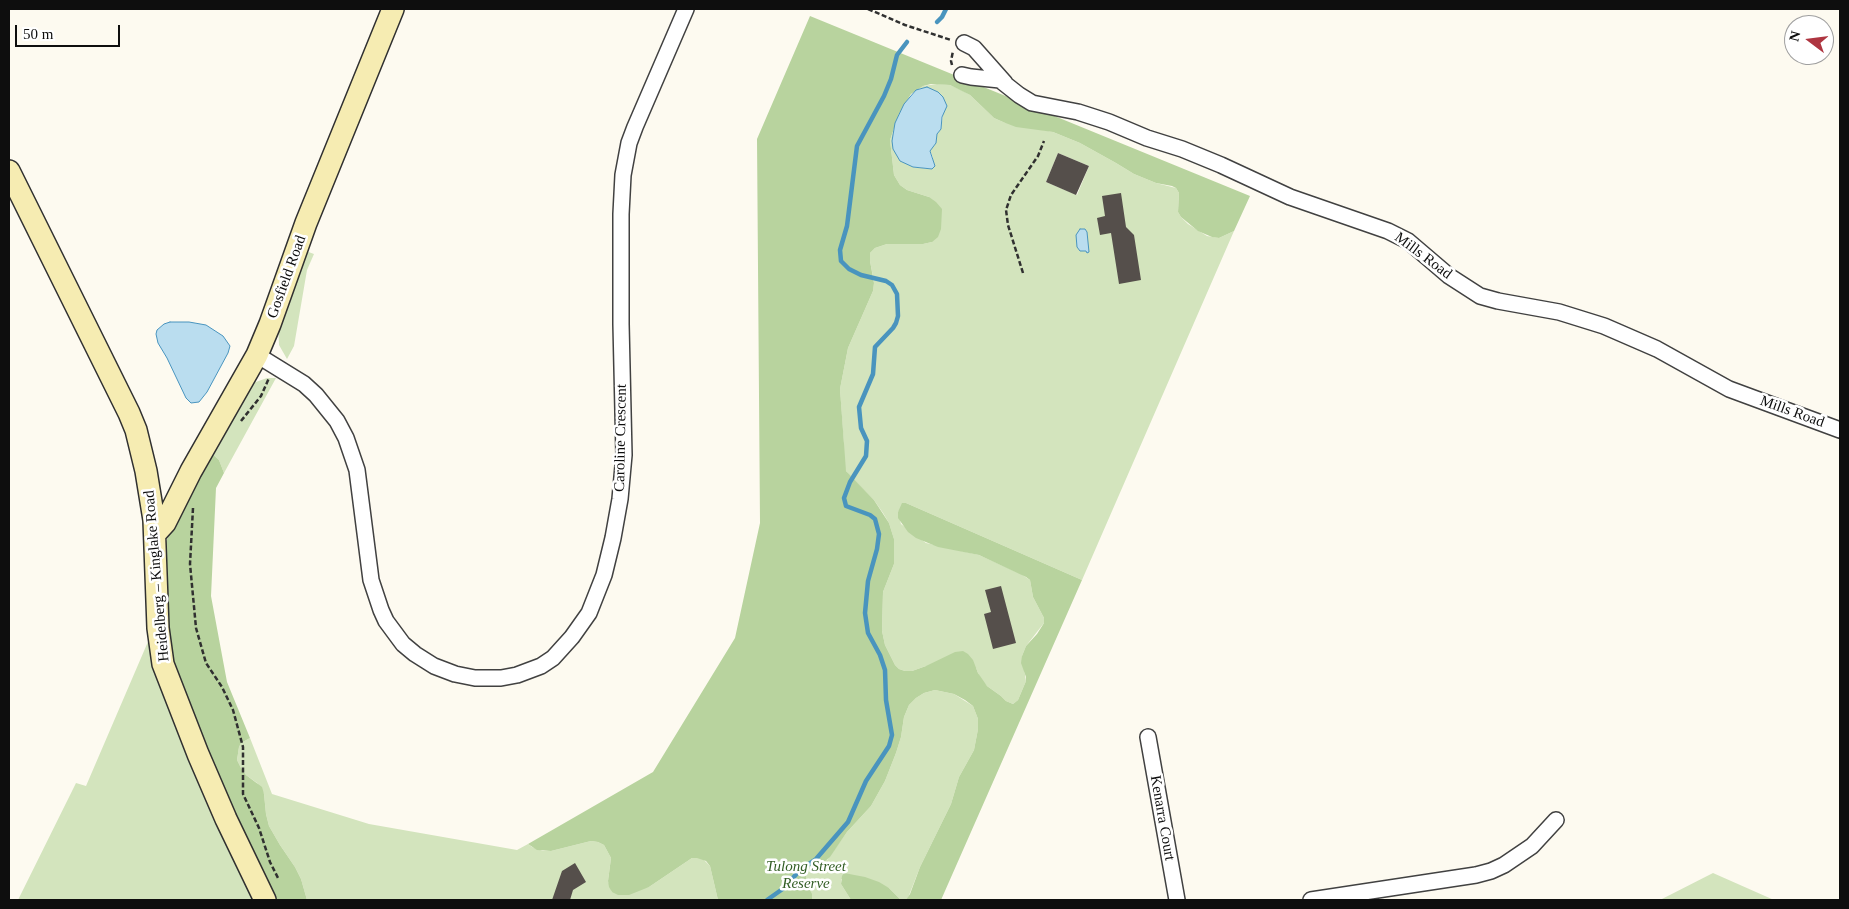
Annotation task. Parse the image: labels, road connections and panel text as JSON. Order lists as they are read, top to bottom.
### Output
{
  "streets": {
    "main road": ["Gosfield Road", "Heidelberg – Kinglake Road"],
    "street": ["Mills Road", "Caroline Crescent", "Kenarra Court"]
  },
  "crossings": [
    ["Gosfield Road", "Caroline Crescent"],
    ["Gosfield Road", "Heidelberg – Kinglake Road"]
  ],
  "parks": ["Tulong Street Reserve"],
  "scale_bar": "50 m",
  "north": "left"
}
